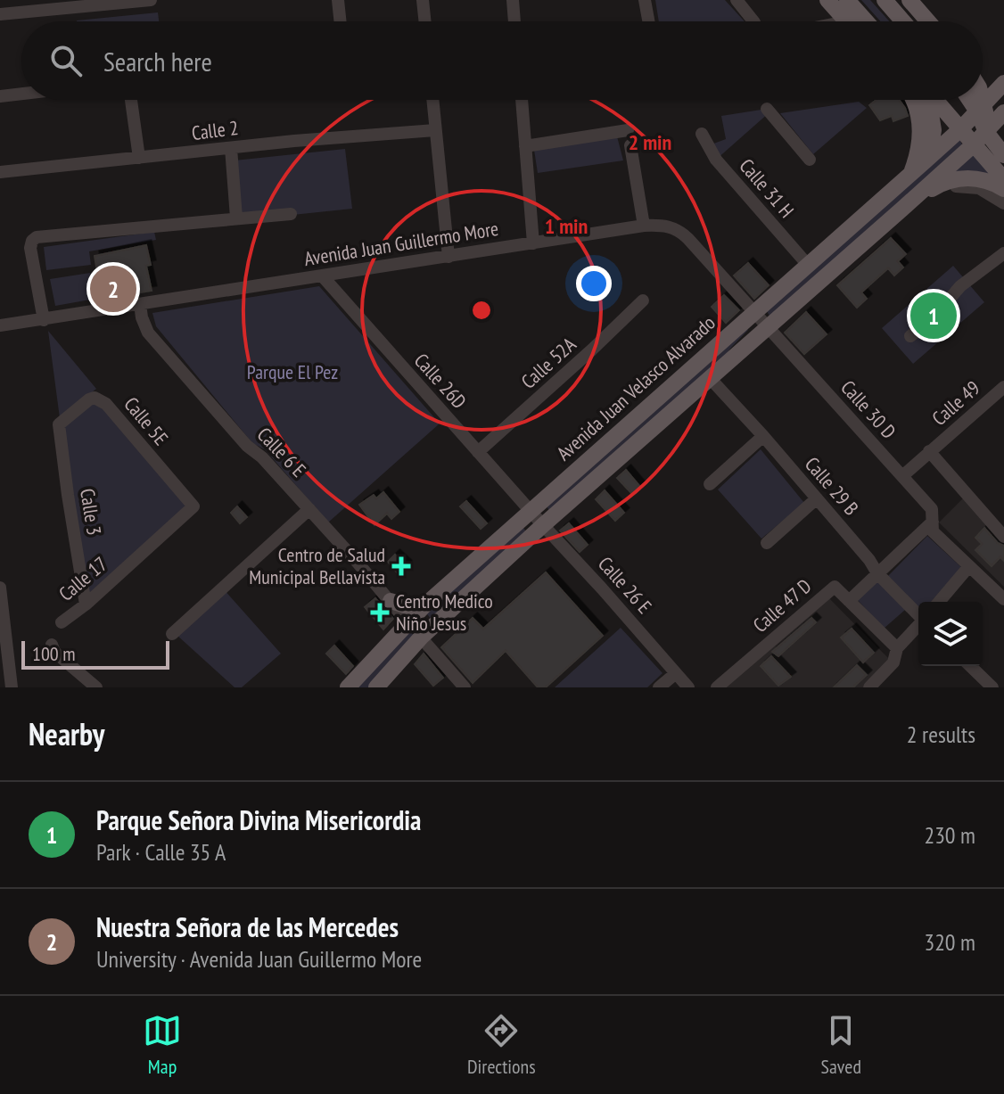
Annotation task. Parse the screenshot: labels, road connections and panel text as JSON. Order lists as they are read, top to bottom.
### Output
{
  "streets": {
    "main road": ["Avenida Juan Velasco Alvarado"],
    "street": [
      "Calle 2",
      "Calle 31 H",
      "Avenida Juan Guillermo More",
      "Calle 52A",
      "Calle 26D",
      "Calle 49",
      "Calle 30 D",
      "Calle 5E",
      "Calle 6 E",
      "Calle 29 B",
      "Calle 3",
      "Calle 17",
      "Calle 26 E",
      "Calle 47 D"
    ]
  },
  "crossings": [
    ["Calle 31 H", "Avenida Juan Velasco Alvarado"],
    ["Avenida Juan Guillermo More", "Calle 26D"],
    ["Avenida Juan Guillermo More", "Avenida Juan Velasco Alvarado"],
    ["Avenida Juan Guillermo More", "Calle 30 D"],
    ["Avenida Juan Guillermo More", "Calle 6 E"],
    ["Calle 52A", "Calle 26D"],
    ["Calle 26D", "Avenida Juan Velasco Alvarado"],
    ["Calle 26D", "Calle 26 E"],
    ["Avenida Juan Velasco Alvarado", "Calle 30 D"],
    ["Avenida Juan Velasco Alvarado", "Calle 29 B"],
    ["Avenida Juan Velasco Alvarado", "Calle 26 E"],
    ["Calle 49", "Calle 30 D"],
    ["Calle 5E", "Calle 3"],
    ["Calle 5E", "Calle 17"],
    ["Calle 3", "Calle 17"]
  ],
  "parks": ["Parque El Pez"],
  "places": {
    "health": ["Centro de Salud Municipal Bellavista", "Centro Medico Niño Jesus"]
  },
  "scale_bar": "100 m",
  "page": {
    "search": "Search here",
    "pins": ["2", "1"],
    "scale": "100 m",
    "heading": ["Nearby", "2 results"],
    "list": [
      {
        "mark": "1",
        "name": "Parque Señora Divina Misericordia",
        "note": "Park · Calle 35 A",
        "value": "230 m"
      },
      {
        "mark": "2",
        "name": "Nuestra Señora de las Mercedes",
        "note": "University · Avenida Juan Guillermo More",
        "value": "320 m"
      }
    ],
    "nav": ["Map", "Directions", "Saved"]
  },
  "rings": ["2 min", "1 min"]
}
